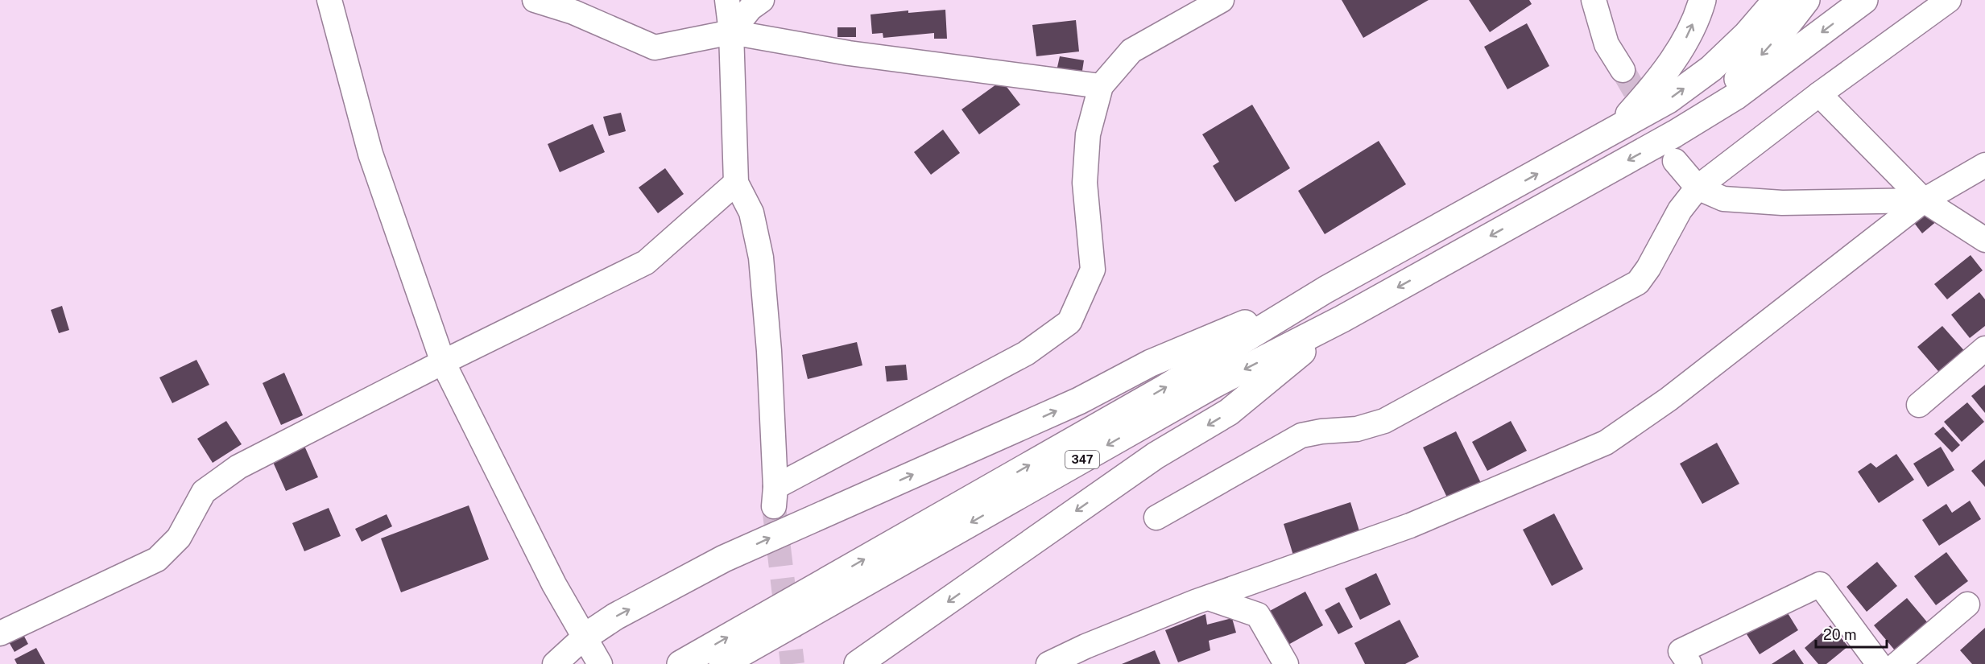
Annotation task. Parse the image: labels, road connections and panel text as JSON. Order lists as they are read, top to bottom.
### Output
{
  "streets": {
    "highway": ["347"]
  },
  "scale_bar": "20 m"
}
